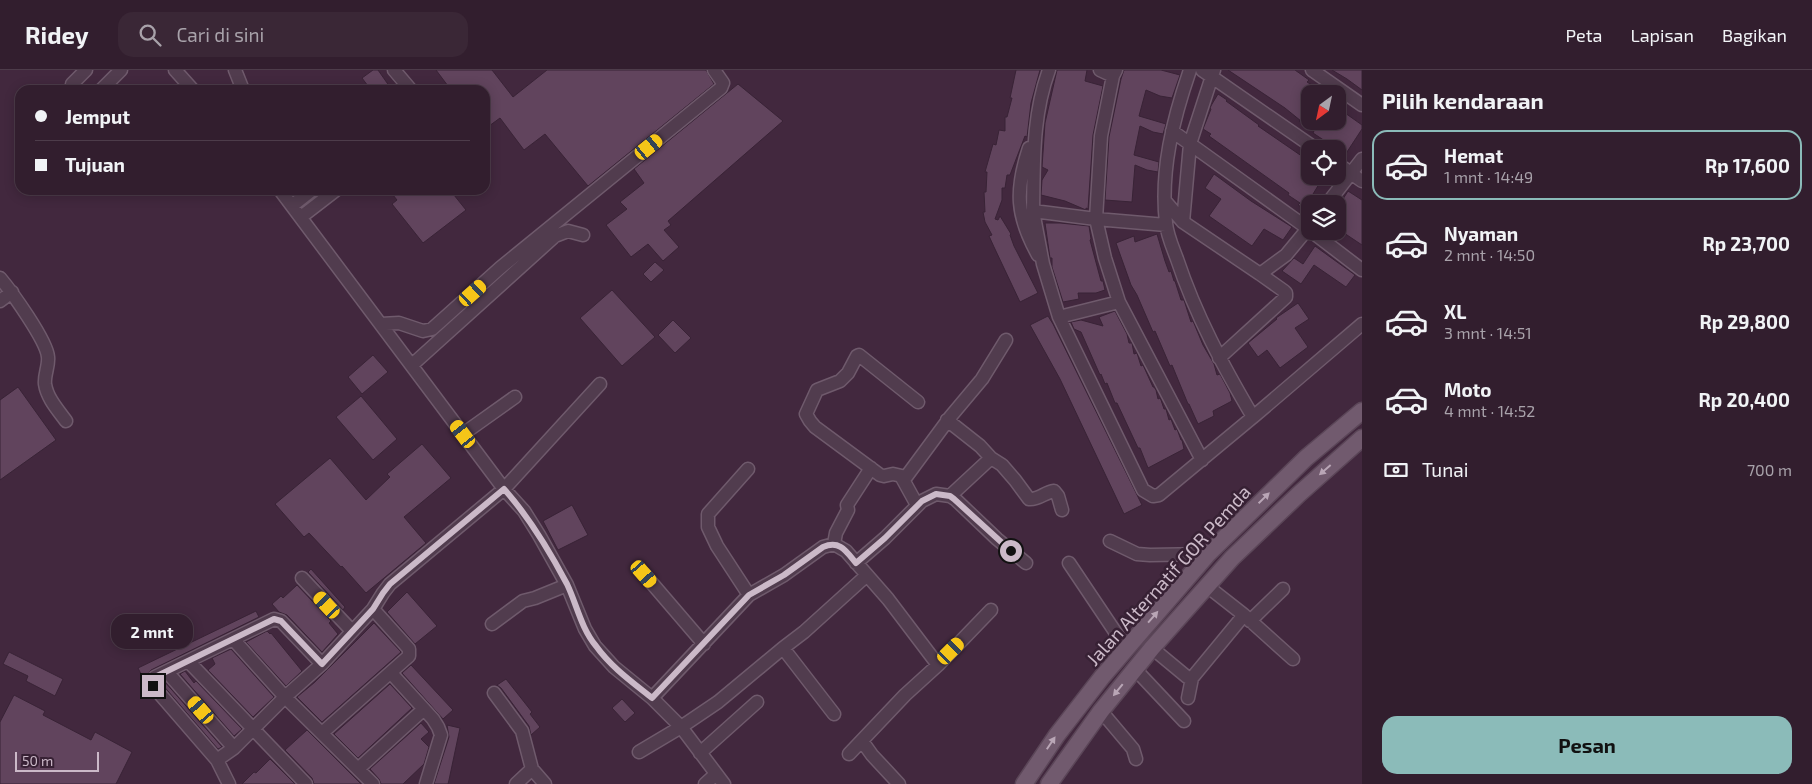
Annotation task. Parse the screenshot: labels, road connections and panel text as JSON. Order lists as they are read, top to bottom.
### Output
{
  "streets": {
    "main road": ["Jalan Alternatif GOR Pemda"]
  },
  "scale_bar": "50 m",
  "north": "bottom left",
  "page": {
    "header": "Ridey",
    "search": "Cari di sini",
    "nav": ["Peta", "Lapisan", "Bagikan"],
    "heading": "Pilih kendaraan",
    "banner": ["Jemput", "Tujuan"],
    "list": [
      {
        "name": "Hemat",
        "note": "1 mnt · 14:49",
        "value": "Rp 17,600"
      },
      {
        "name": "Nyaman",
        "note": "2 mnt · 14:50",
        "value": "Rp 23,700"
      },
      {
        "name": "XL",
        "note": "3 mnt · 14:51",
        "value": "Rp 29,800"
      },
      {
        "name": "Moto",
        "note": "4 mnt · 14:52",
        "value": "Rp 20,400"
      }
    ],
    "pay": ["Tunai", "700 m"],
    "bubble": "2 mnt",
    "buttons": "Pesan",
    "scale": "50 m"
  }
}
